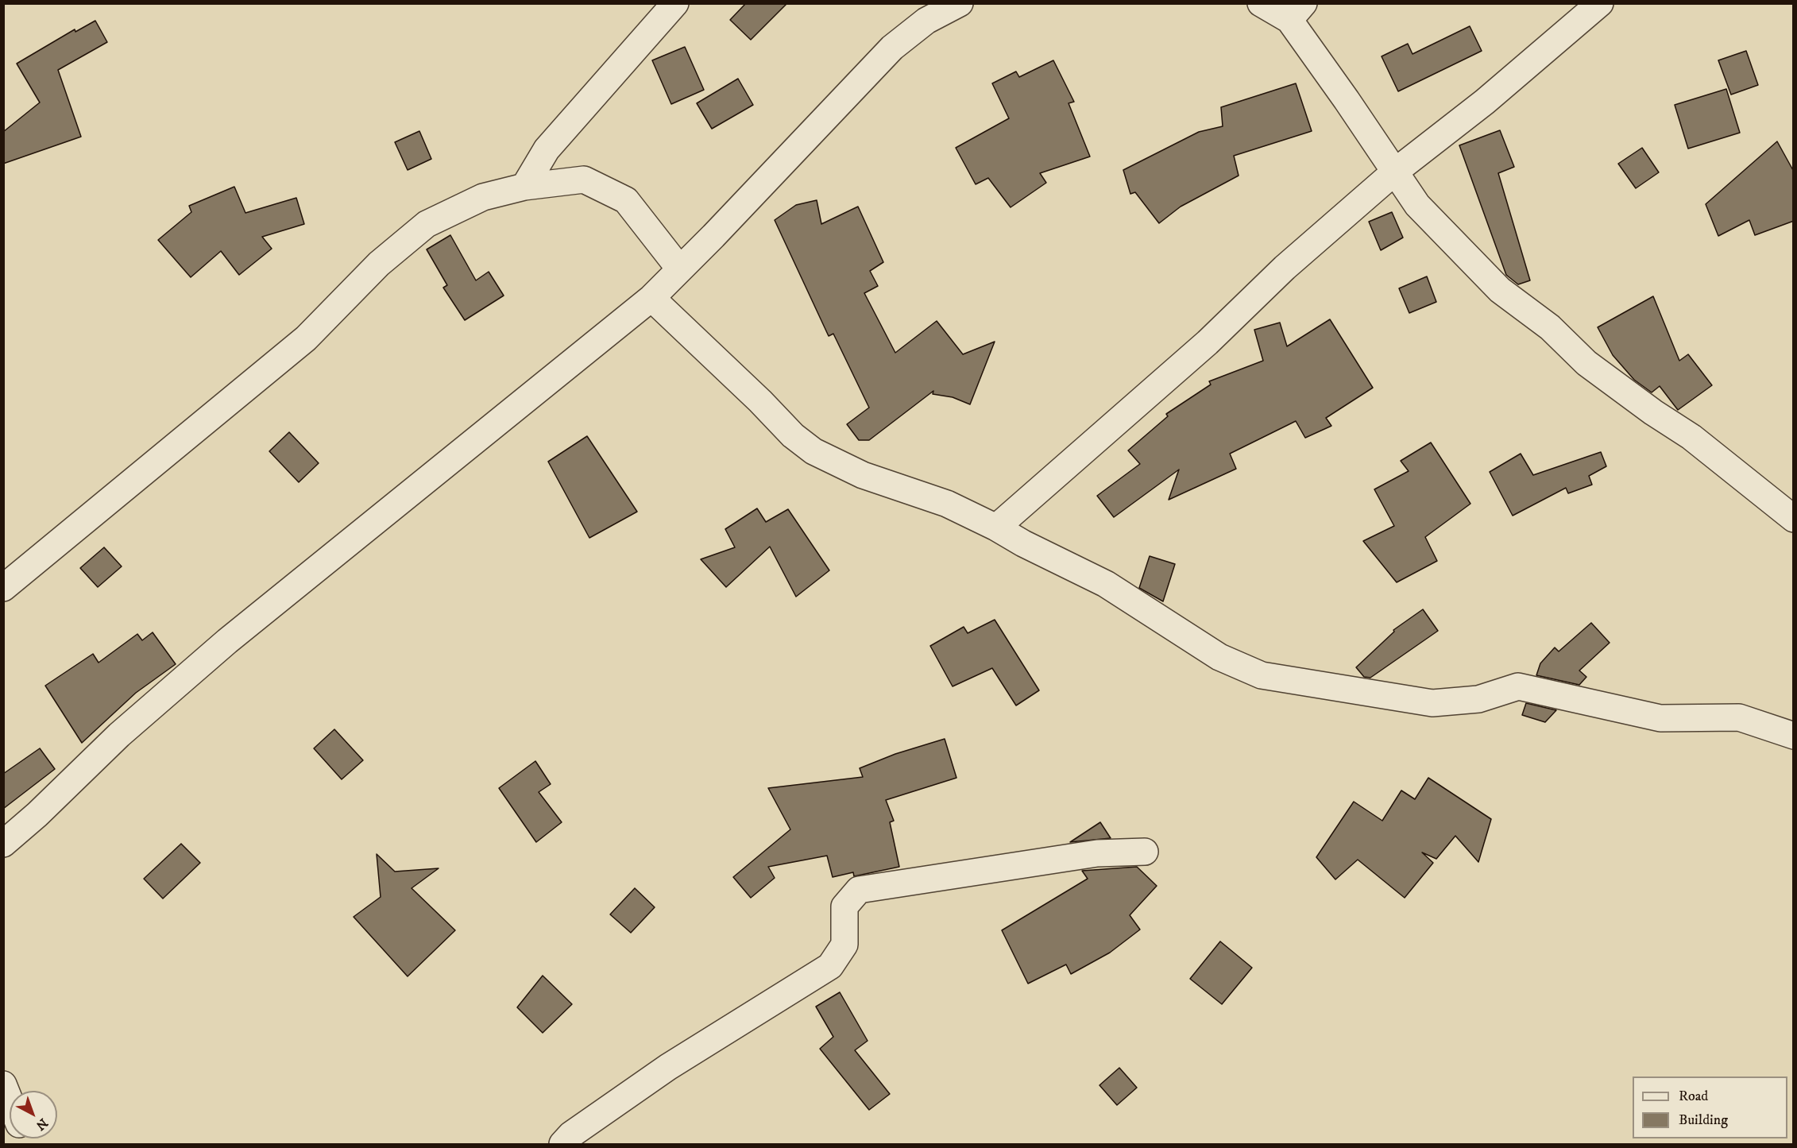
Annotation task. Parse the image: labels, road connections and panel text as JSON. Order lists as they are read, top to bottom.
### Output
{
  "legend": ["Road", "Building"],
  "north": "bottom right"
}
